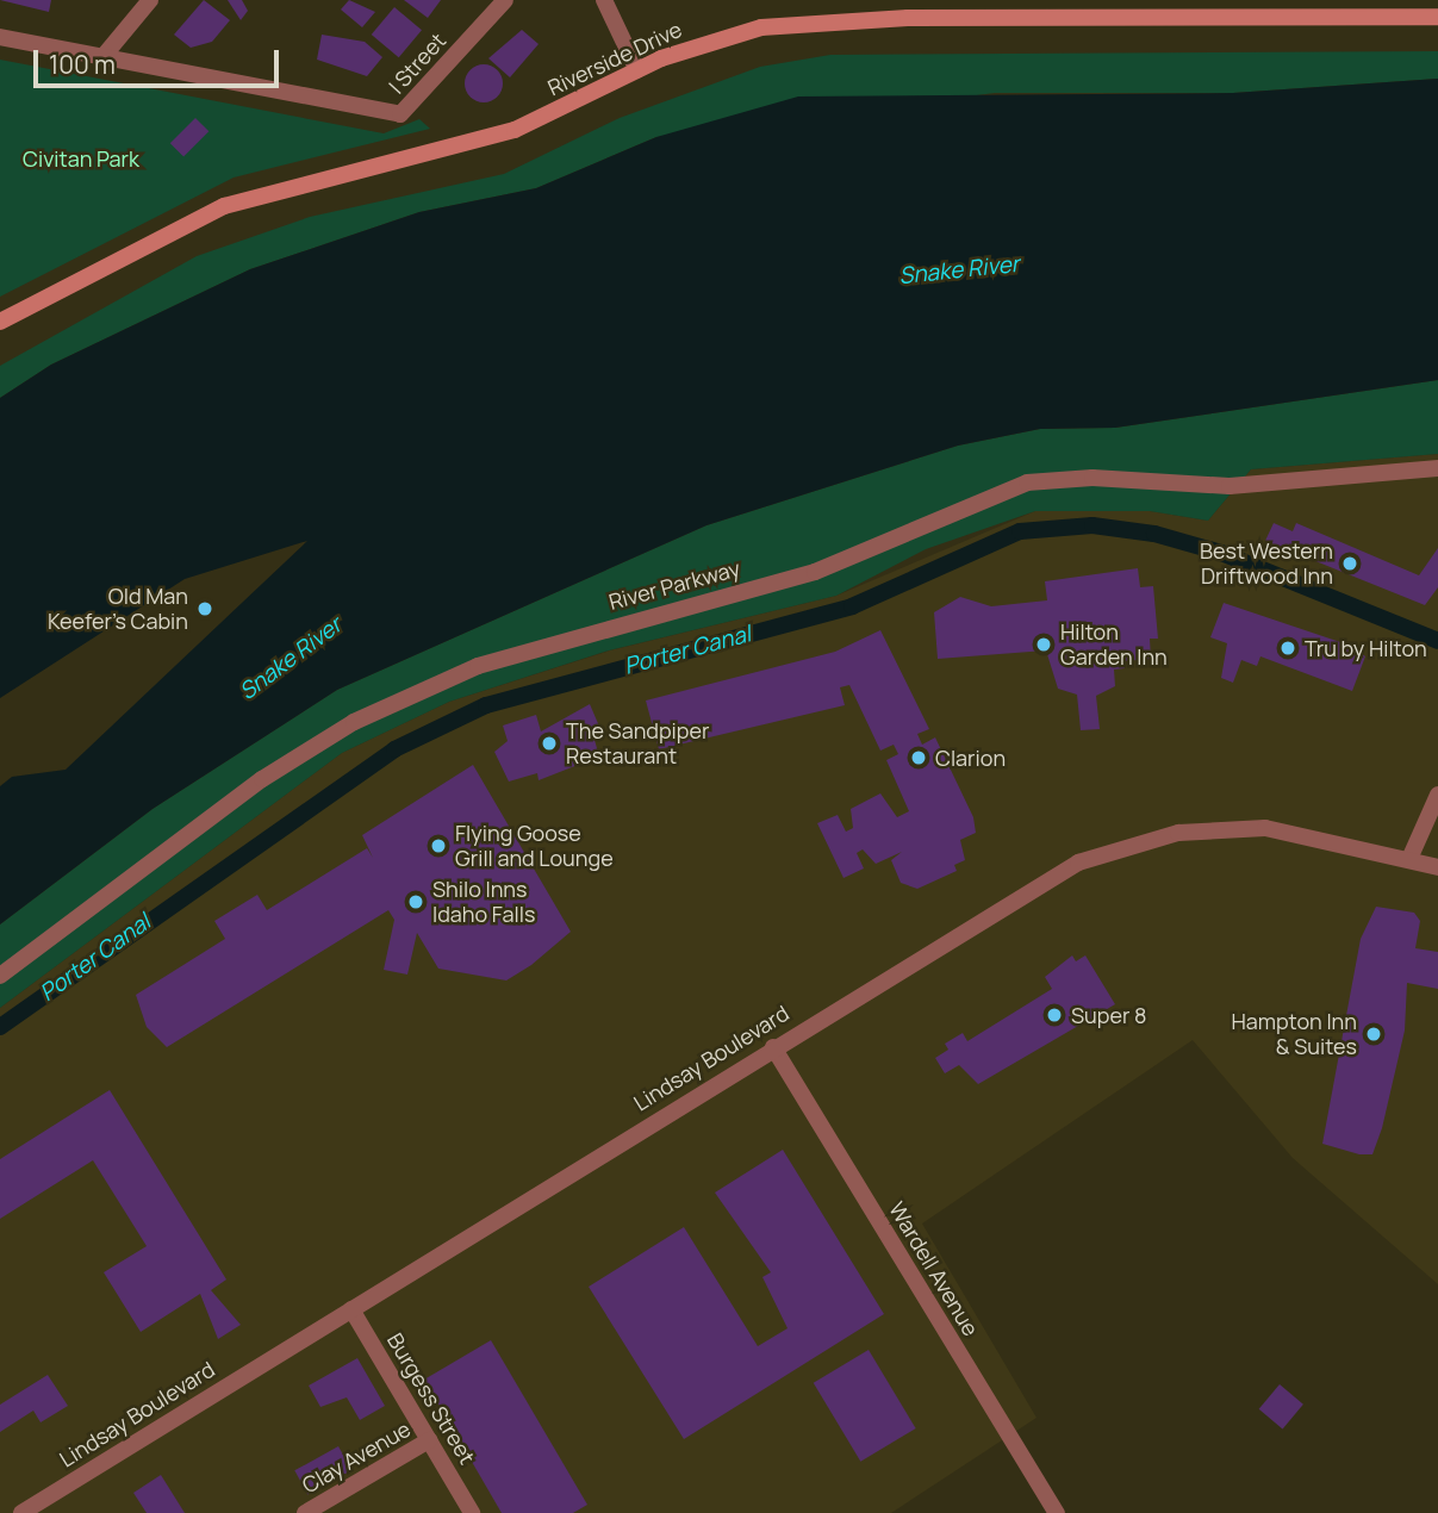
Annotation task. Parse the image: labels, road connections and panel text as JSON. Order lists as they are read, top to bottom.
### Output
{
  "streets": {
    "main road": ["Riverside Drive"],
    "street": [
      "I Street",
      "River Parkway",
      "Lindsay Boulevard",
      "Wardell Avenue",
      "Burgess Street",
      "Clay Avenue"
    ]
  },
  "crossings": [
    ["Lindsay Boulevard", "Wardell Avenue"],
    ["Lindsay Boulevard", "Burgess Street"],
    ["Burgess Street", "Clay Avenue"]
  ],
  "water": ["Snake River", "Porter Canal"],
  "parks": ["Civitan Park"],
  "places": [
    "Best Western Driftwood Inn",
    "Old Man Keefer's Cabin",
    "Hilton Garden Inn",
    "Tru by Hilton",
    "The Sandpiper Restaurant",
    "Clarion",
    "Flying Goose Grill and Lounge",
    "Shilo Inns Idaho Falls",
    "Super 8",
    "Hampton Inn & Suites"
  ],
  "scale_bar": "100 m"
}
